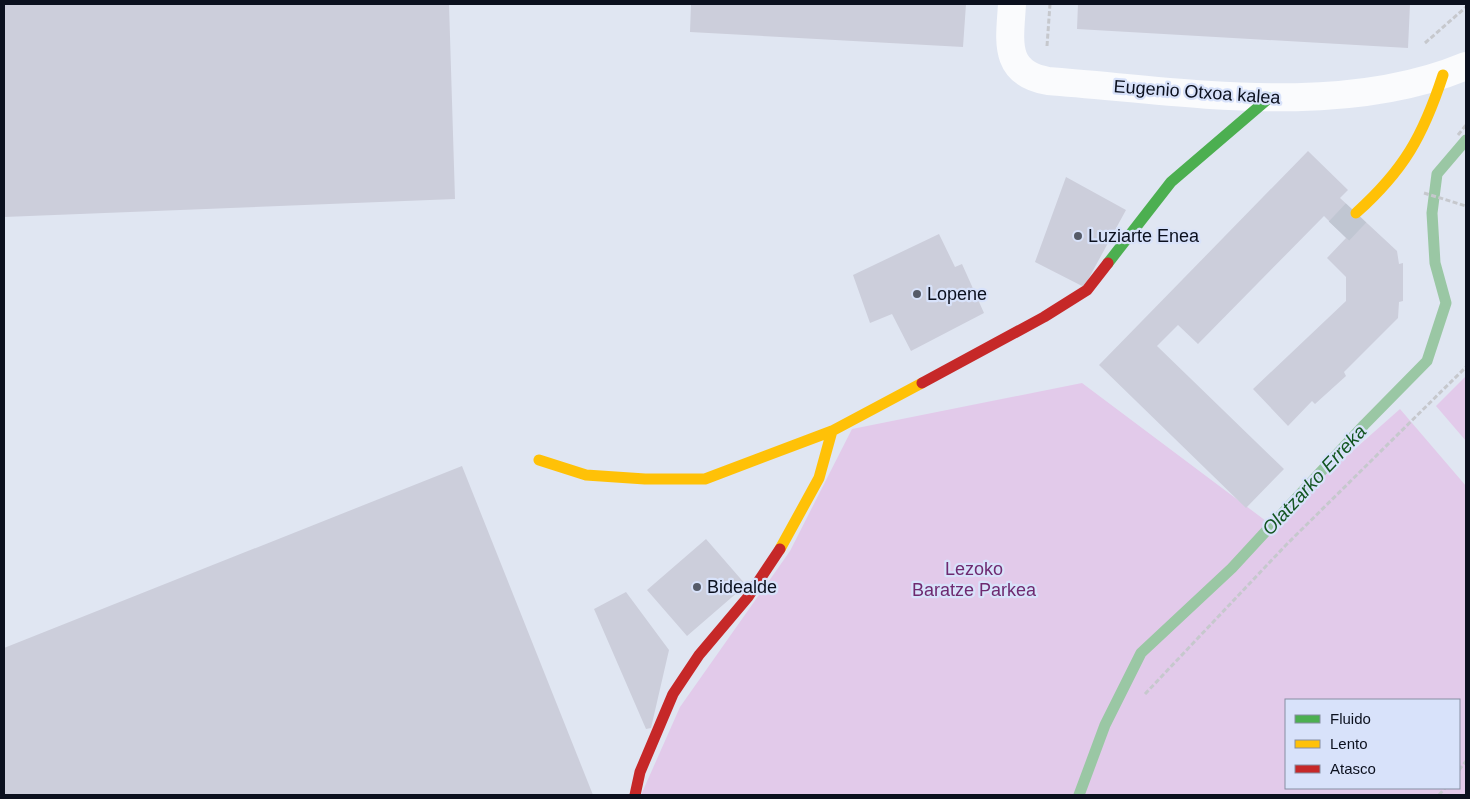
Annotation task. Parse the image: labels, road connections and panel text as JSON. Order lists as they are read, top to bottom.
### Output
{
  "streets": {
    "street": ["Eugenio Otxoa kalea"]
  },
  "water": ["Olatzarko Erreka"],
  "parks": ["Lezoko Baratze Parkea"],
  "places": ["Luziarte Enea", "Lopene", "Bidealde"],
  "legend": ["Fluido", "Lento", "Atasco"]
}
